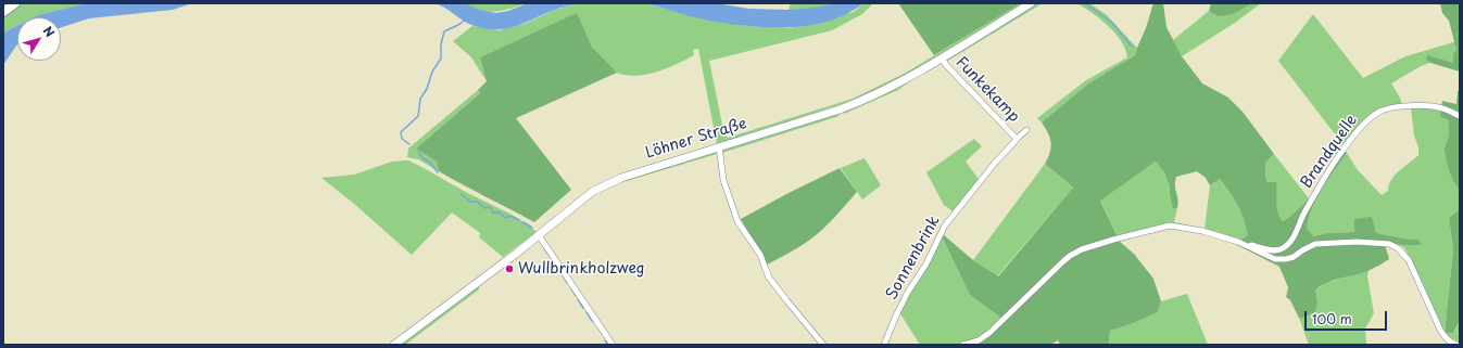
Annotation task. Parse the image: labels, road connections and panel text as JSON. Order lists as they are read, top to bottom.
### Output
{
  "streets": {
    "main road": ["Löhner Straße"],
    "street": ["Funkekamp", "Brandquelle", "Sonnenbrink"]
  },
  "crossings": [
    ["Funkekamp", "Löhner Straße"],
    ["Funkekamp", "Sonnenbrink"]
  ],
  "places": ["Wullbrinkholzweg"],
  "scale_bar": "100 m",
  "north": "top right"
}
